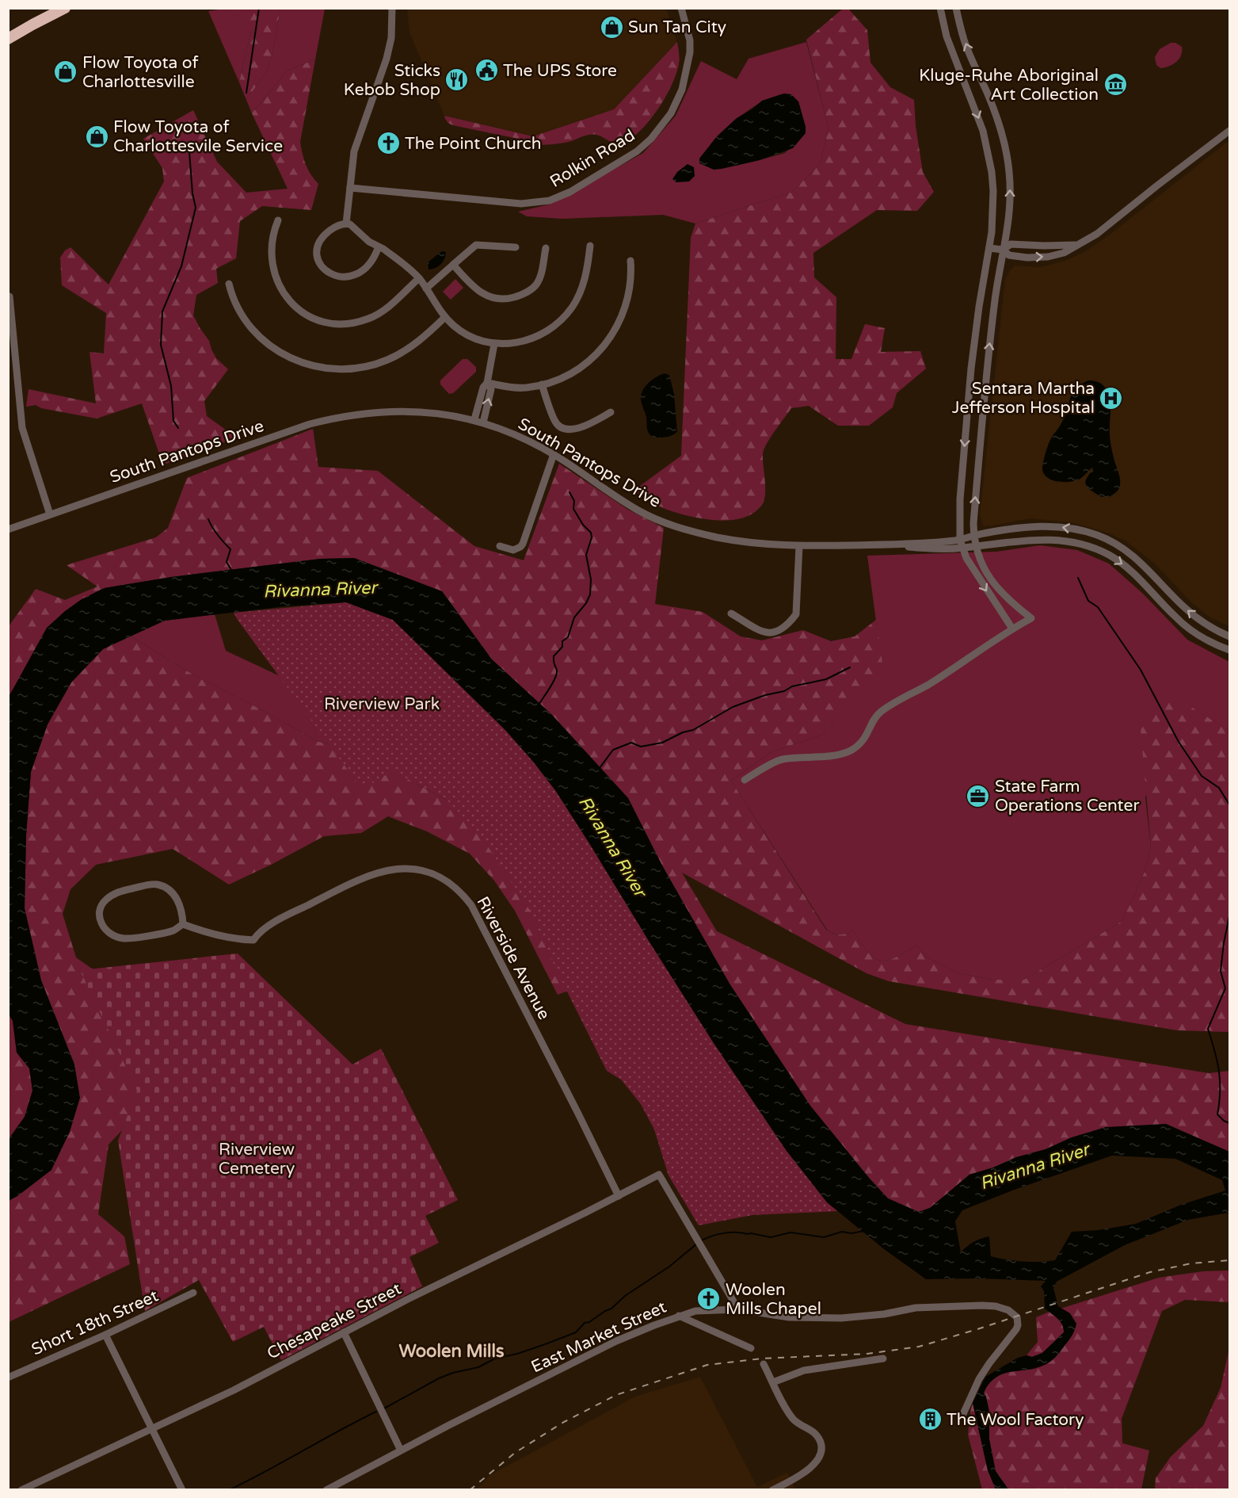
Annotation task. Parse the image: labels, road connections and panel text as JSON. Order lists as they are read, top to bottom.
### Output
{
  "streets": {
    "street": [
      "Rolkin Road",
      "South Pantops Drive",
      "Riverside Avenue",
      "Chesapeake Street",
      "Short 18th Street",
      "East Market Street"
    ]
  },
  "crossings": [
    ["Riverside Avenue", "Chesapeake Street"],
    ["Chesapeake Street", "East Market Street"]
  ],
  "districts": ["Woolen Mills"],
  "water": ["Rivanna River"],
  "parks": ["Riverview Park", "Riverview Cemetery"],
  "places": {
    "shop": ["Sun Tan City", "Flow Toyota of Charlottesville", "Flow Toyota of Charlottesvile Service"],
    "public building": ["The UPS Store"],
    "restaurant": ["Sticks Kebob Shop"],
    "museum": ["Kluge-Ruhe Aboriginal Art Collection"],
    "church": ["The Point Church", "Woolen Mills Chapel"],
    "hospital": ["Sentara Martha Jefferson Hospital"],
    "office": ["State Farm Operations Center"],
    "building": ["The Wool Factory"]
  }
}
